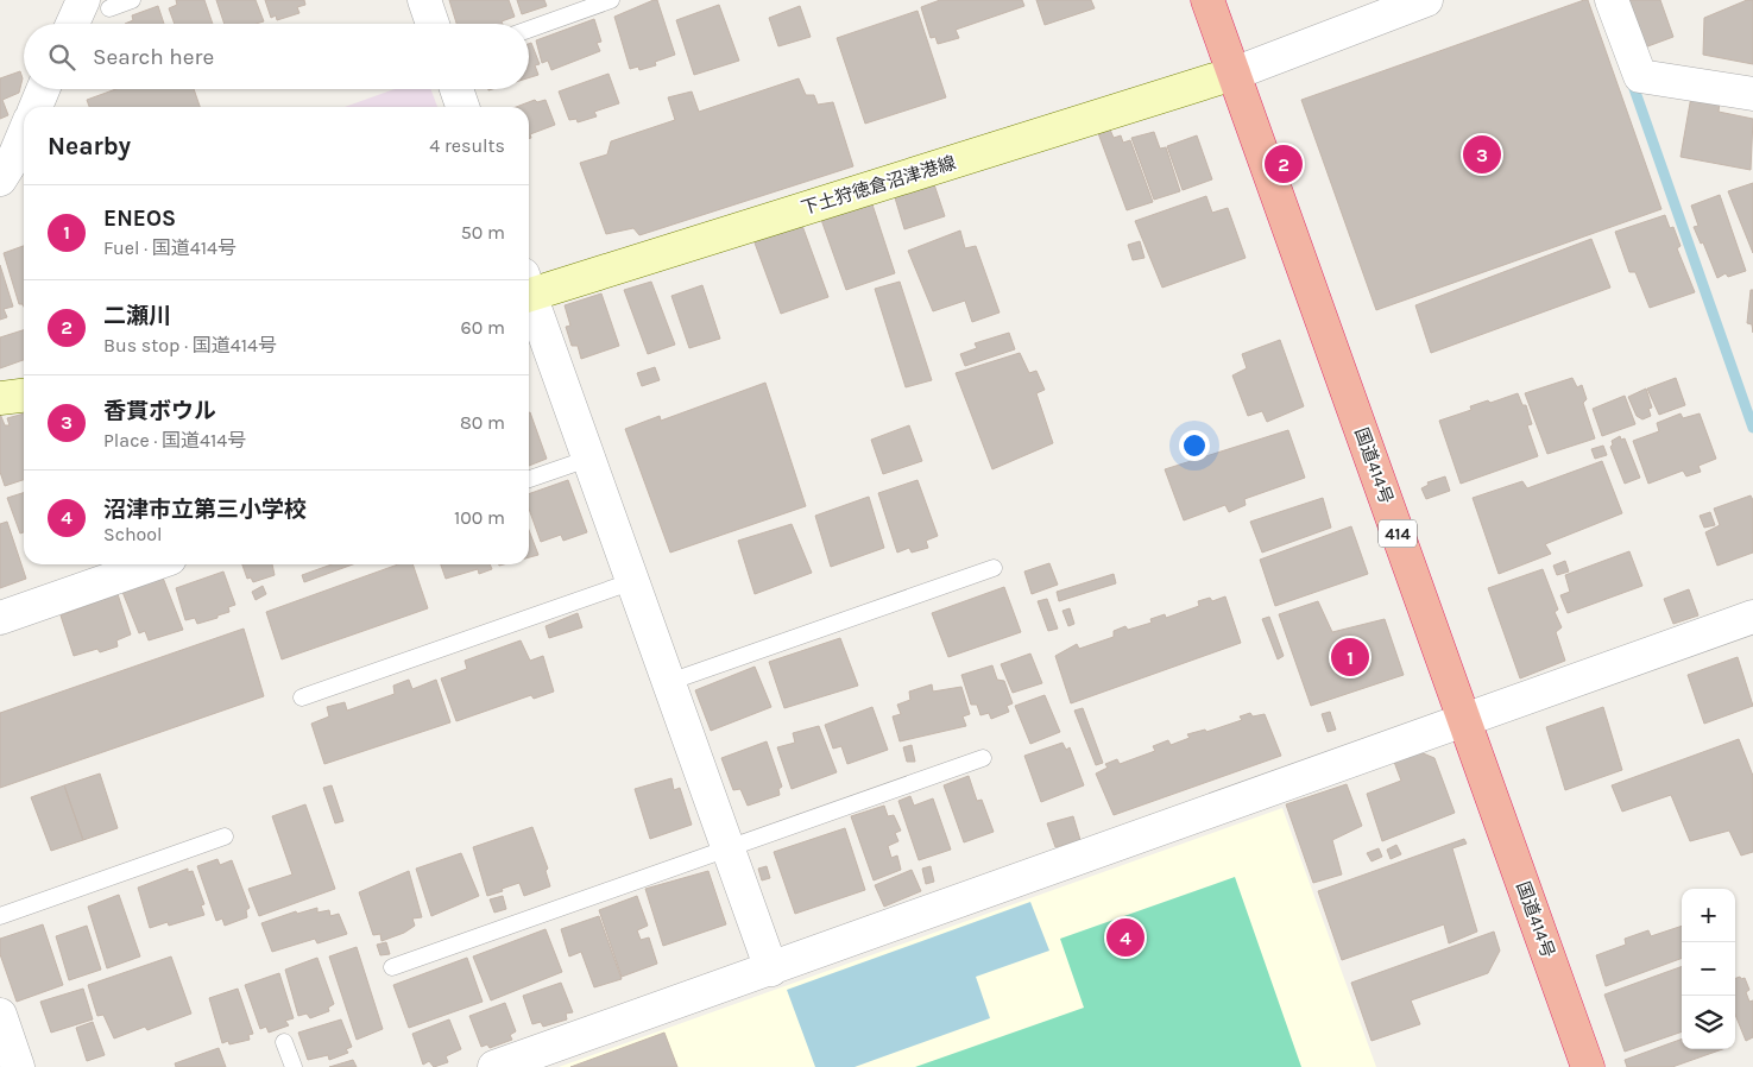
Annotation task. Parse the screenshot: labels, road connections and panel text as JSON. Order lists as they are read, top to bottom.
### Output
{
  "streets": {
    "highway": ["国道414号", "414"],
    "main road": ["下土狩徳倉沼津港線"]
  },
  "crossings": [
    ["下土狩徳倉沼津港線", "国道414号"]
  ],
  "page": {
    "search": "Search here",
    "heading": ["Nearby", "4 results"],
    "pins": [
      "3",
      "2",
      "1",
      "4"
    ],
    "list": [
      {
        "mark": "1",
        "name": "ENEOS",
        "note": "Fuel · 国道414号",
        "value": "50 m"
      },
      {
        "mark": "2",
        "name": "二瀬川",
        "note": "Bus stop · 国道414号",
        "value": "60 m"
      },
      {
        "mark": "3",
        "name": "香貫ボウル",
        "note": "Place · 国道414号",
        "value": "80 m"
      },
      {
        "mark": "4",
        "name": "沼津市立第三小学校",
        "note": "School",
        "value": "100 m"
      }
    ],
    "map_buttons": ["+", "−"]
  }
}
